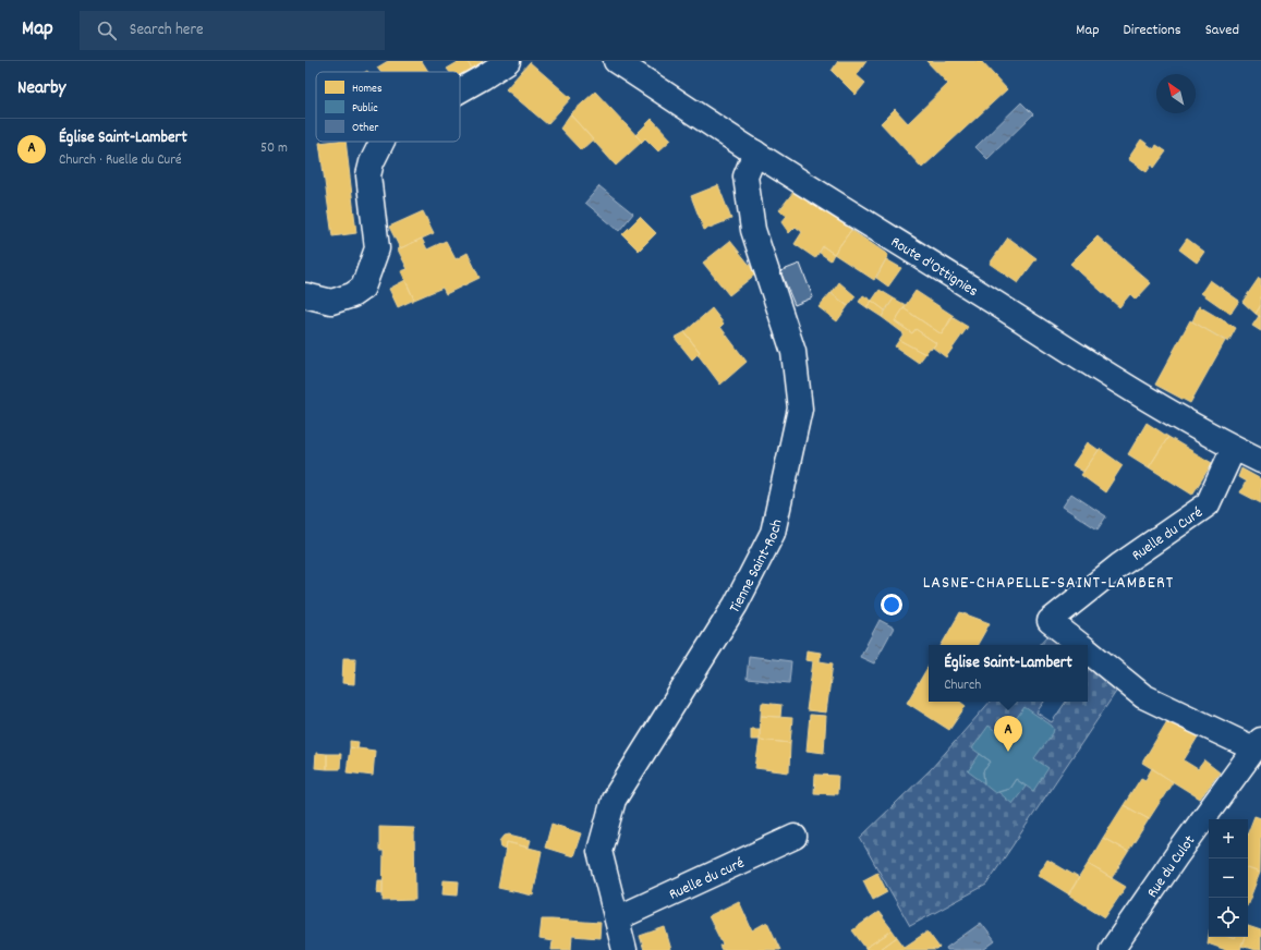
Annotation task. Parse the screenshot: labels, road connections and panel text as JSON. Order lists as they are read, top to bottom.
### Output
{
  "streets": {
    "street": [
      "Route d'Ottignies",
      "Ruelle du Curé",
      "Tienne Saint-Roch",
      "Rue du Culot",
      "Ruelle du curé"
    ]
  },
  "crossings": [
    ["Route d'Ottignies", "Ruelle du Curé"],
    ["Route d'Ottignies", "Tienne Saint-Roch"],
    ["Ruelle du Curé", "Rue du Culot"],
    ["Tienne Saint-Roch", "Ruelle du curé"]
  ],
  "districts": ["LASNE-CHAPELLE-SAINT-LAMBERT"],
  "legend": ["Homes", "Public", "Other"],
  "north": "top left",
  "page": {
    "header": "Map",
    "search": "Search here",
    "nav": ["Map", "Directions", "Saved"],
    "heading": "Nearby",
    "list": [
      {
        "mark": "A",
        "name": "Église Saint-Lambert",
        "note": "Church · Ruelle du Curé",
        "value": "50 m"
      }
    ],
    "popup": ["Église Saint-Lambert", "Church"],
    "pins": "A",
    "map_buttons": ["+", "−"]
  }
}
